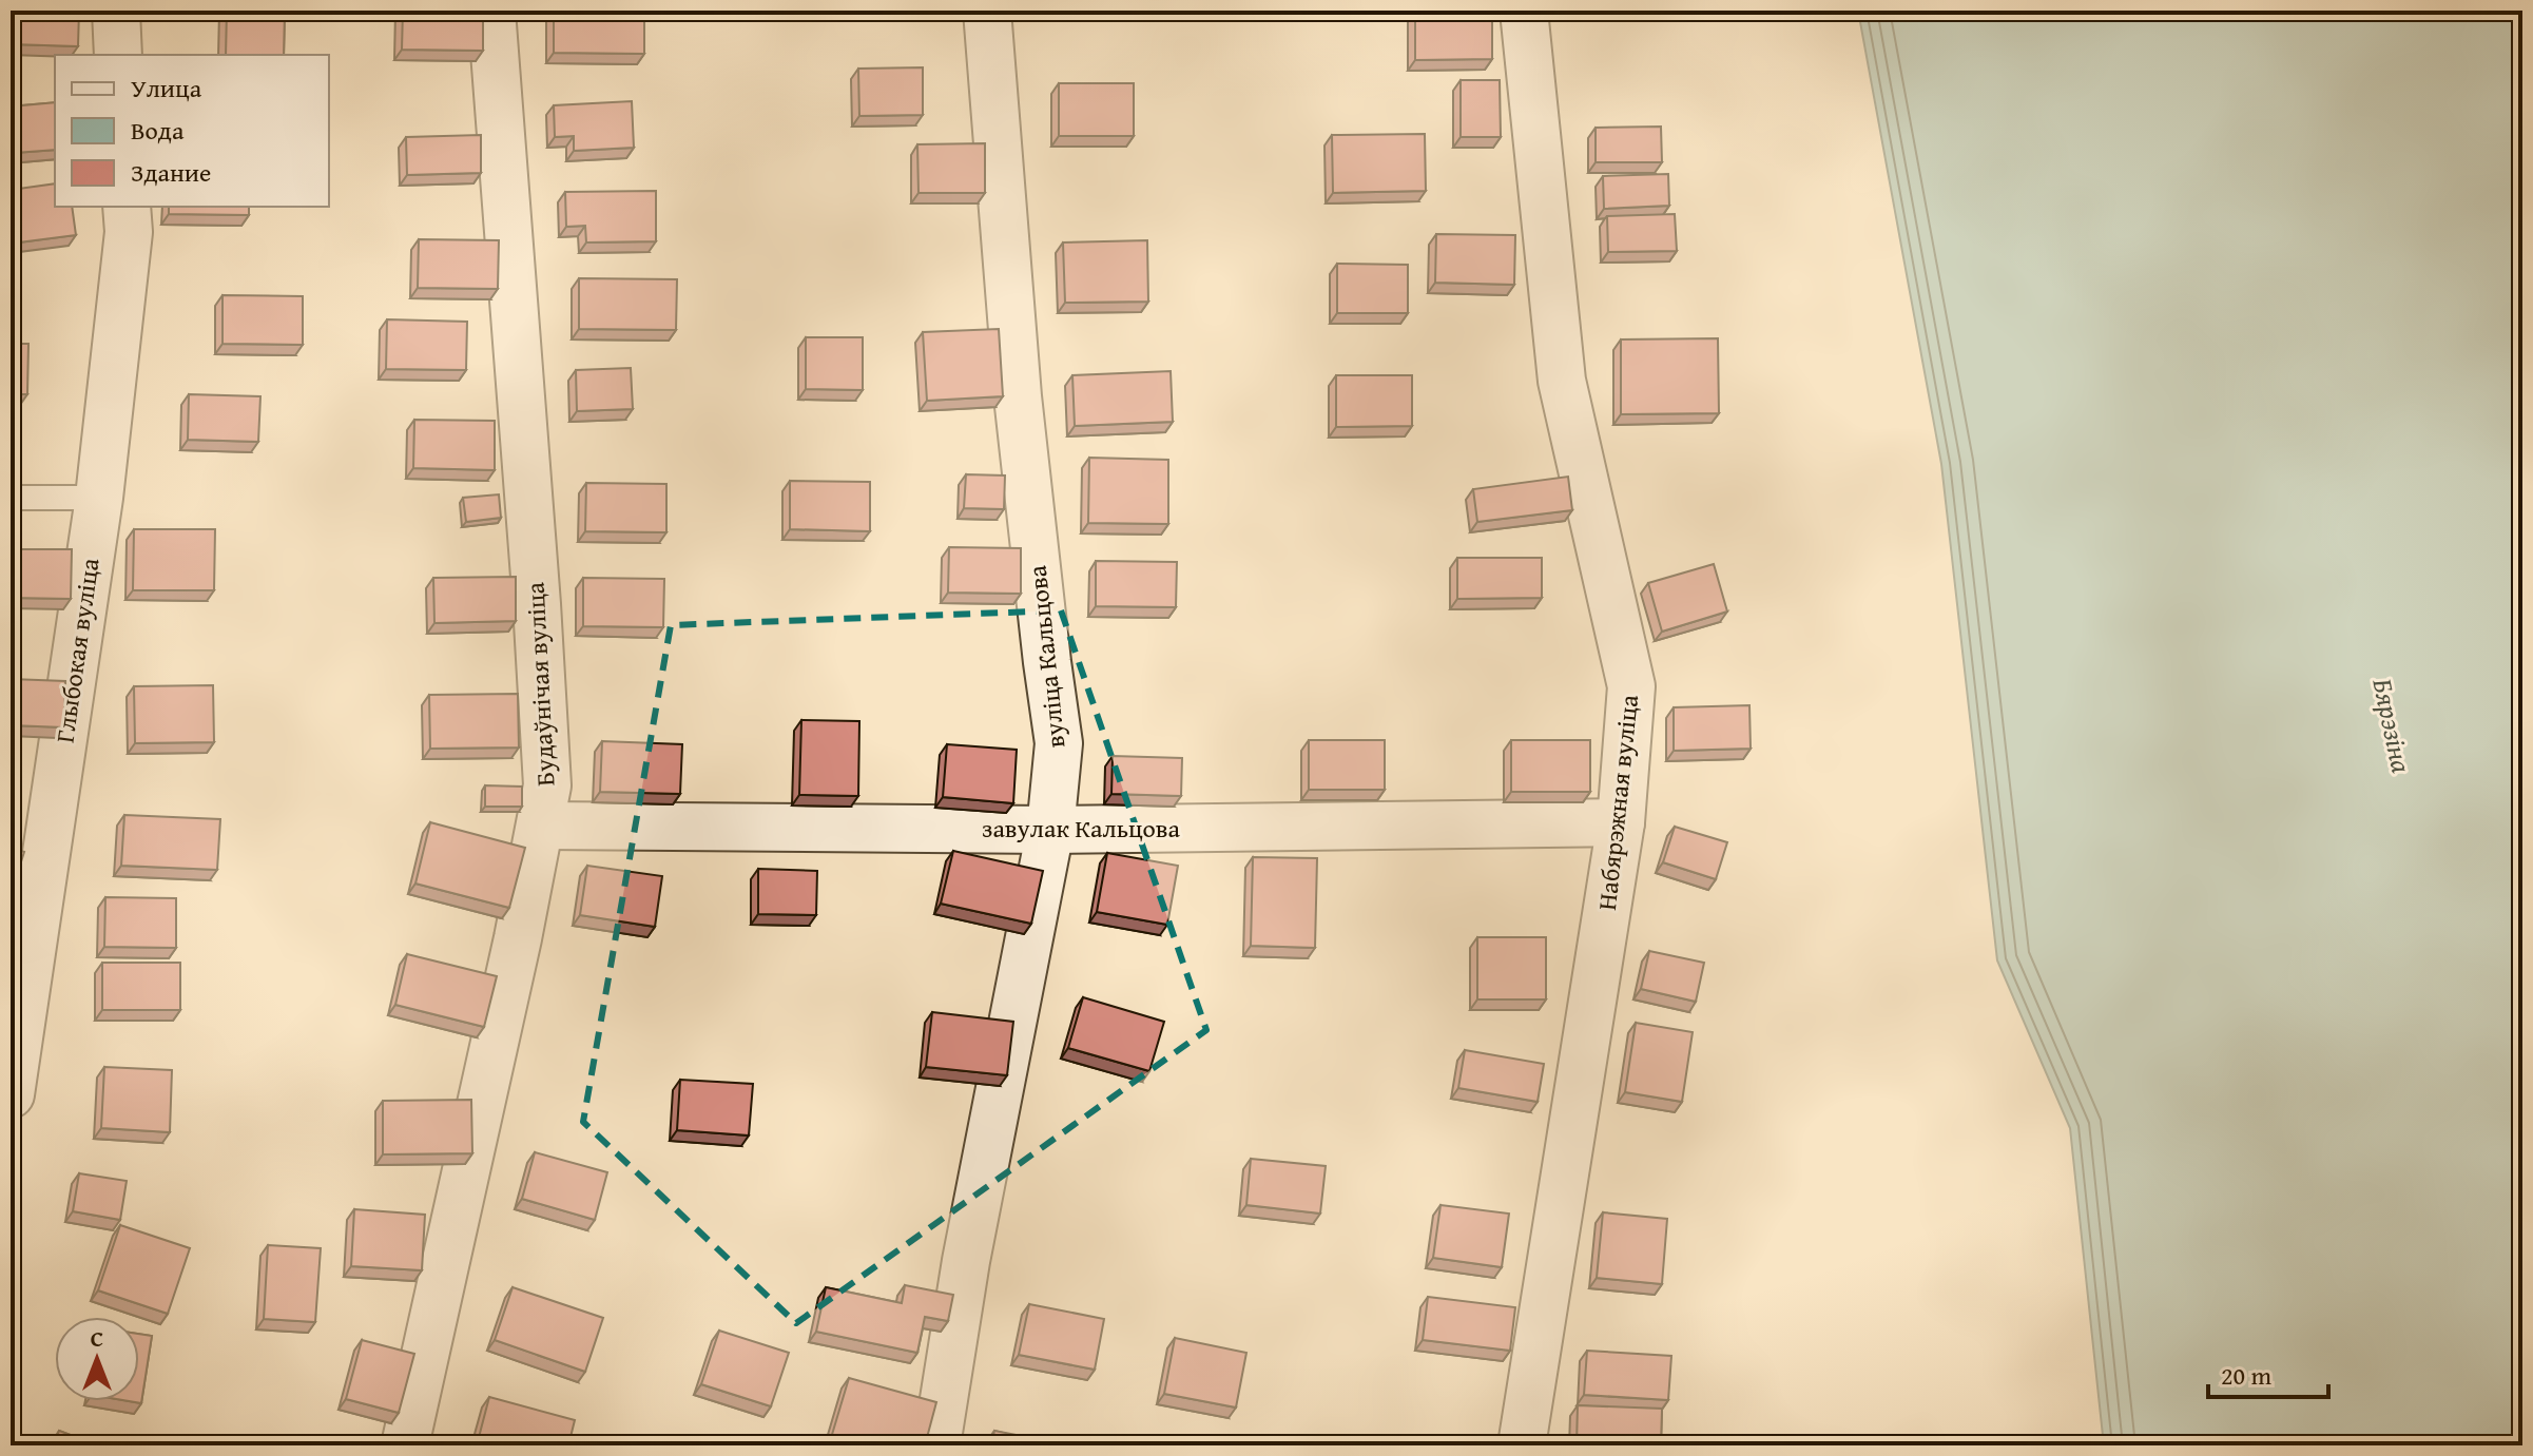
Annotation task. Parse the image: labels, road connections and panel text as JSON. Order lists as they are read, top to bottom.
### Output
{
  "streets": {
    "street": [
      "Глыбокая вуліца",
      "вуліца Кальцова",
      "Будаўнічая вуліца",
      "Набярэжная вуліца",
      "завулак Кальцова"
    ]
  },
  "crossings": [
    ["вуліца Кальцова", "завулак Кальцова"],
    ["Будаўнічая вуліца", "завулак Кальцова"],
    ["Набярэжная вуліца", "завулак Кальцова"]
  ],
  "water": ["Бярэзіна"],
  "legend": ["Улица", "Вода", "Здание"],
  "scale_bar": "20 m",
  "north": "top"
}
